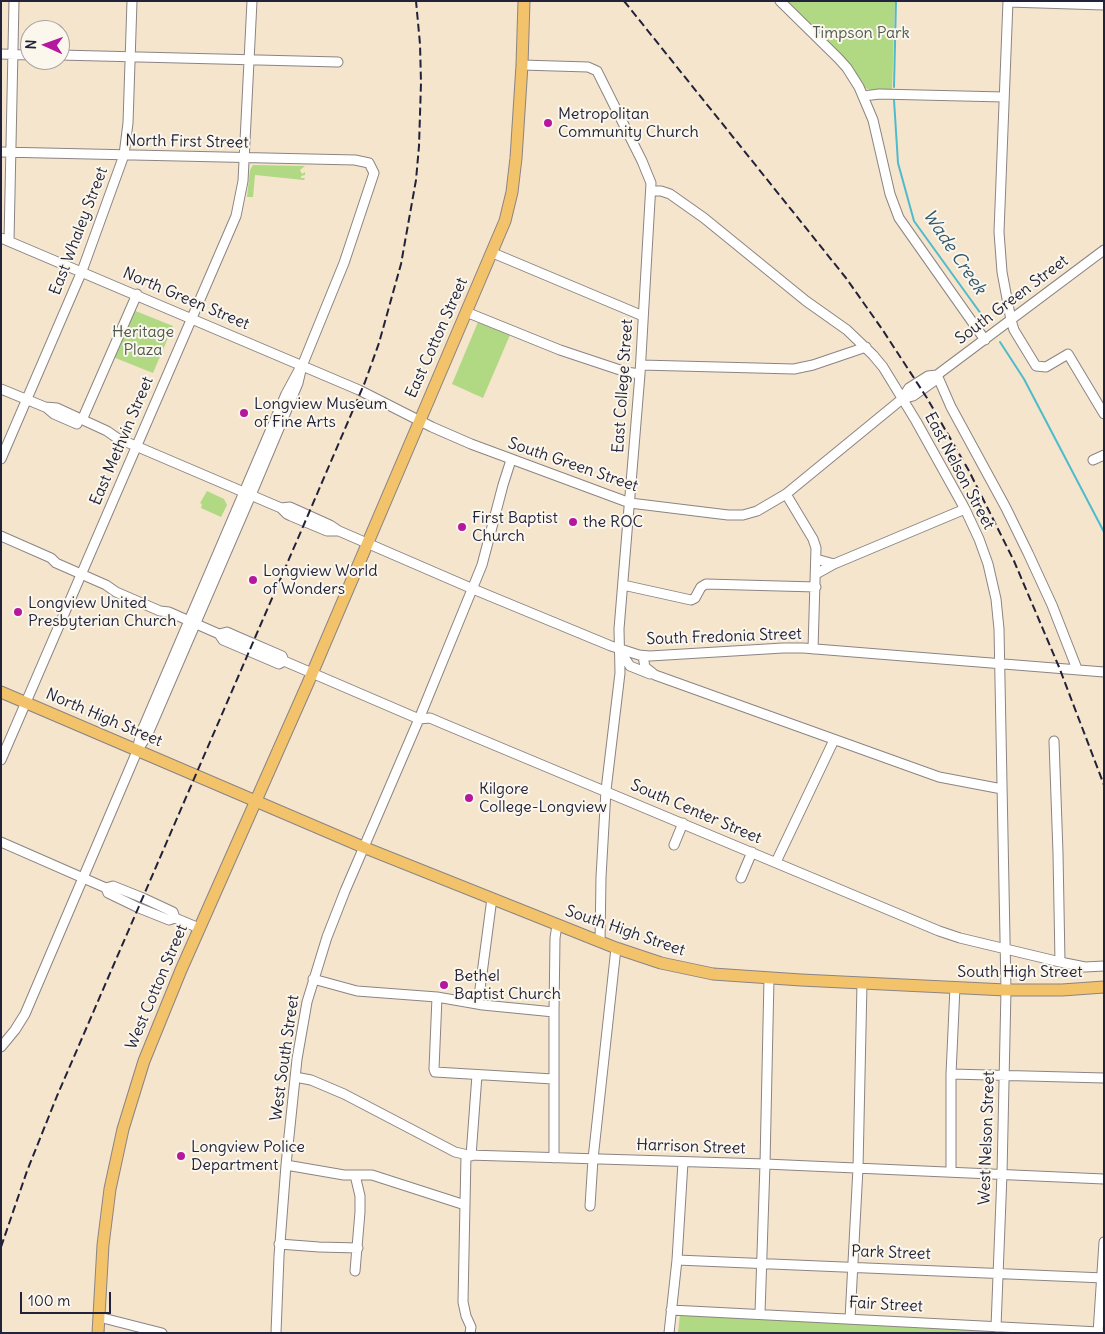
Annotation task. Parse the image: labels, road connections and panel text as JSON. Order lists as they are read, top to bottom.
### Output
{
  "streets": {
    "main road": [
      "East Cotton Street",
      "North High Street",
      "South High Street",
      "West Cotton Street"
    ],
    "street": [
      "North First Street",
      "East Whaley Street",
      "North Green Street",
      "South Green Street",
      "East College Street",
      "East Methvin Street",
      "East Nelson Street",
      "South Fredonia Street",
      "South Center Street",
      "West South Street",
      "West Nelson Street",
      "Harrison Street",
      "Park Street",
      "Fair Street"
    ]
  },
  "crossings": [
    ["North First Street", "East Whaley Street"],
    ["North First Street", "North Green Street"],
    ["North First Street", "East Methvin Street"],
    ["East Whaley Street", "North Green Street"],
    ["North Green Street", "South Green Street"],
    ["North Green Street", "East Methvin Street"],
    ["South Green Street", "East Cotton Street"],
    ["South Green Street", "East College Street"],
    ["South Green Street", "East Nelson Street"],
    ["South Green Street", "West South Street"],
    ["East Cotton Street", "East College Street"],
    ["East Cotton Street", "South Fredonia Street"],
    ["East Cotton Street", "South Center Street"],
    ["East Cotton Street", "West Cotton Street"],
    ["East College Street", "East Nelson Street"],
    ["East College Street", "South Fredonia Street"],
    ["East College Street", "South Center Street"],
    ["East College Street", "South High Street"],
    ["East Methvin Street", "South Fredonia Street"],
    ["East Methvin Street", "North High Street"],
    ["East Nelson Street", "South Fredonia Street"],
    ["East Nelson Street", "South Center Street"],
    ["East Nelson Street", "West Nelson Street"],
    ["South Fredonia Street", "West South Street"],
    ["North High Street", "South High Street"],
    ["South Center Street", "West Cotton Street"],
    ["South Center Street", "West South Street"],
    ["South Center Street", "West Nelson Street"],
    ["South High Street", "West Cotton Street"],
    ["South High Street", "West South Street"],
    ["South High Street", "West Nelson Street"],
    ["West South Street", "Harrison Street"],
    ["West Nelson Street", "Harrison Street"],
    ["West Nelson Street", "Park Street"],
    ["West Nelson Street", "Fair Street"]
  ],
  "water": ["Wade Creek"],
  "parks": ["Timpson Park", "Heritage Plaza"],
  "places": [
    "Metropolitan Community Church",
    "Longview Museum of Fine Arts",
    "the ROC",
    "First Baptist Church",
    "Longview World of Wonders",
    "Longview United Presbyterian Church",
    "Kilgore College-Longview",
    "Bethel Baptist Church",
    "Longview Police Department"
  ],
  "scale_bar": "100 m",
  "north": "left"
}
